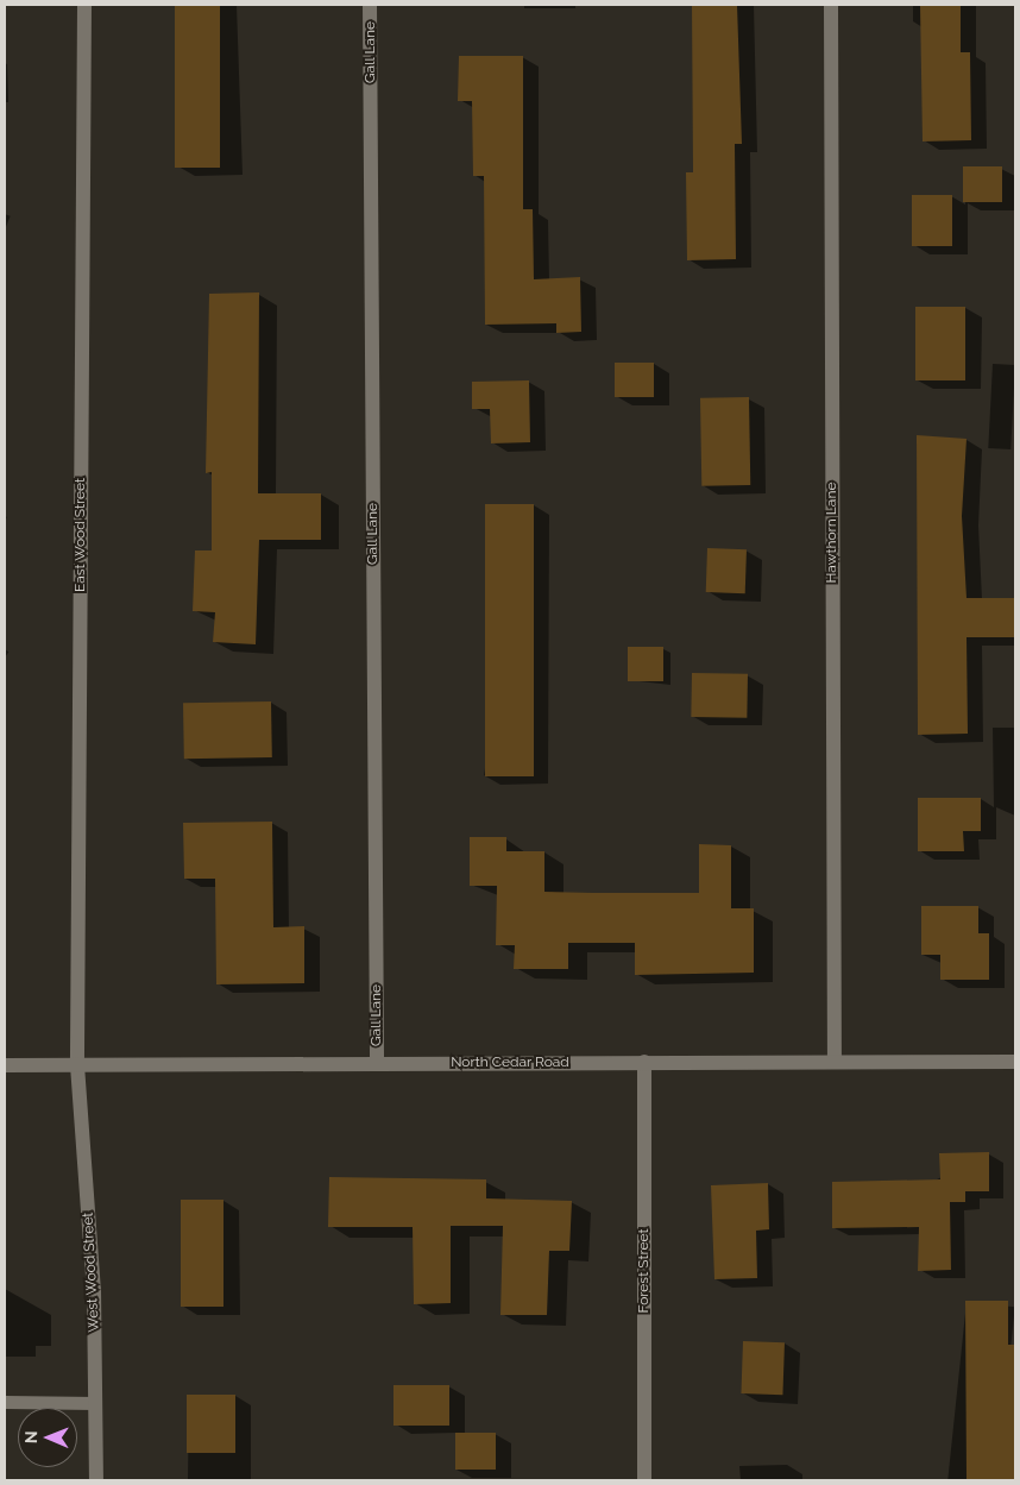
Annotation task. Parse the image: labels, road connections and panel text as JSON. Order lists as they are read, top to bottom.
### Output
{
  "streets": {
    "street": [
      "Gall Lane",
      "Hawthorn Lane",
      "East Wood Street",
      "North Cedar Road",
      "Forest Street",
      "West Wood Street"
    ]
  },
  "crossings": [
    ["Gall Lane", "North Cedar Road"],
    ["Hawthorn Lane", "North Cedar Road"],
    ["East Wood Street", "North Cedar Road"],
    ["East Wood Street", "West Wood Street"],
    ["North Cedar Road", "Forest Street"],
    ["North Cedar Road", "West Wood Street"]
  ],
  "north": "left"
}
